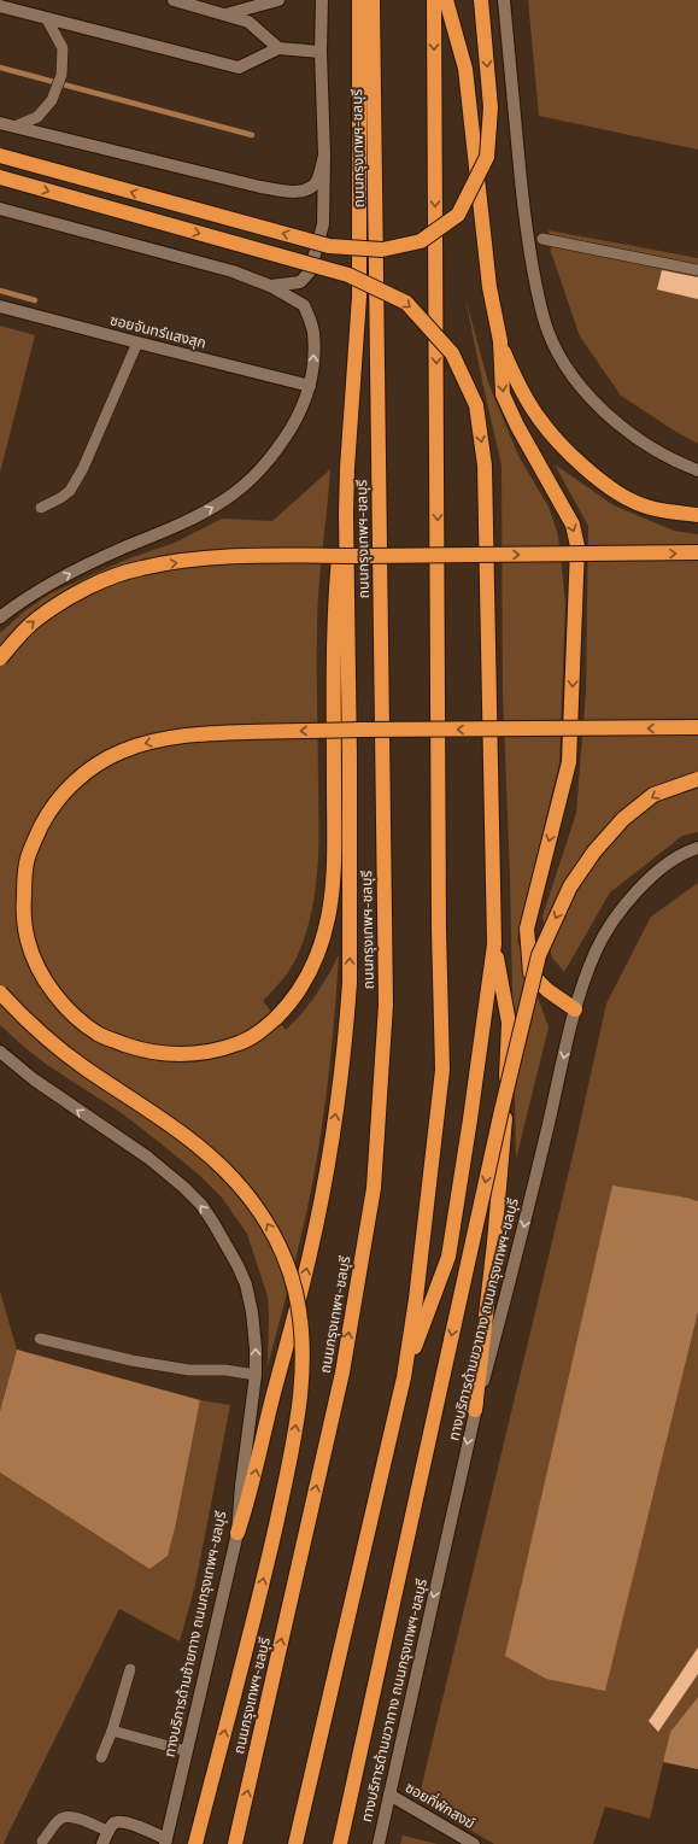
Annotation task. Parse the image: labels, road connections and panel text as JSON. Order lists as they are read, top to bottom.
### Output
{
  "streets": {
    "highway": ["ถนนกรุงเทพฯ-ชลบุรี"],
    "main road": [
      "ซอยจันทร์แสงสุก",
      "ทางบริการด้านขวาทาง ถนนกรุงเทพฯ-ชลบุรี",
      "ทางบริการด้านซ้ายทาง ถนนกรุงเทพฯ-ชลบุรี",
      "ซอยที่พักสงฆ์"
    ]
  },
  "crossings": [
    ["ทางบริการด้านขวาทาง ถนนกรุงเทพฯ-ชลบุรี", "ซอยที่พักสงฆ์"]
  ],
  "one_way": ["ทางบริการด้านขวาทาง ถนนกรุงเทพฯ-ชลบุรี", "ทางบริการด้านซ้ายทาง ถนนกรุงเทพฯ-ชลบุรี"]
}
